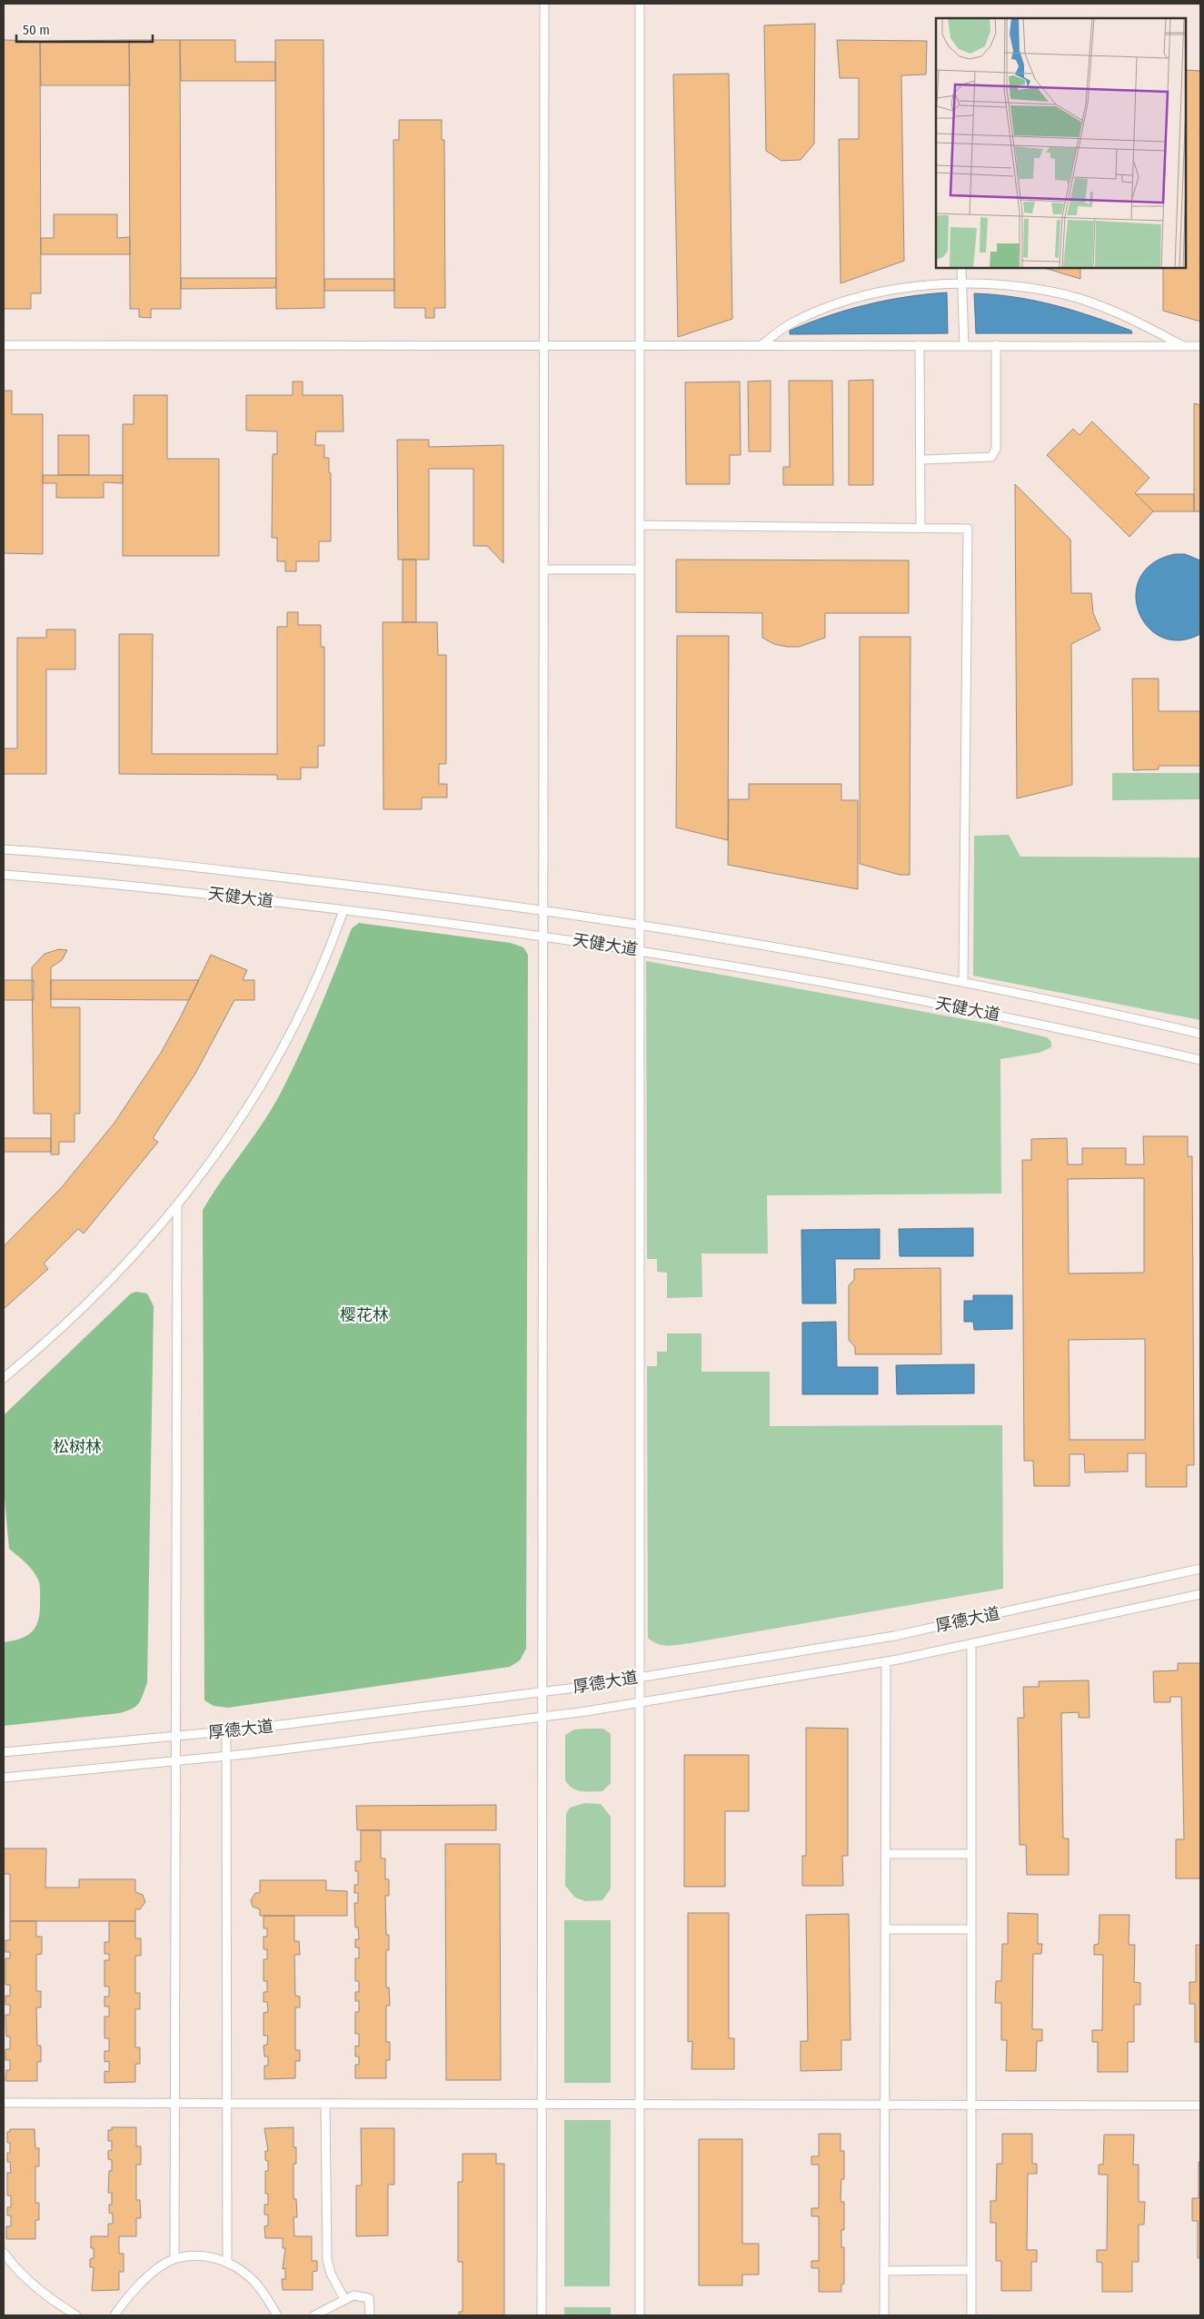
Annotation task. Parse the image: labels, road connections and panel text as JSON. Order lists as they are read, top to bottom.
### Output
{
  "streets": {
    "lane": ["天健大道", "厚德大道"]
  },
  "parks": ["樱花林", "松树林"],
  "scale_bar": "50 m"
}
